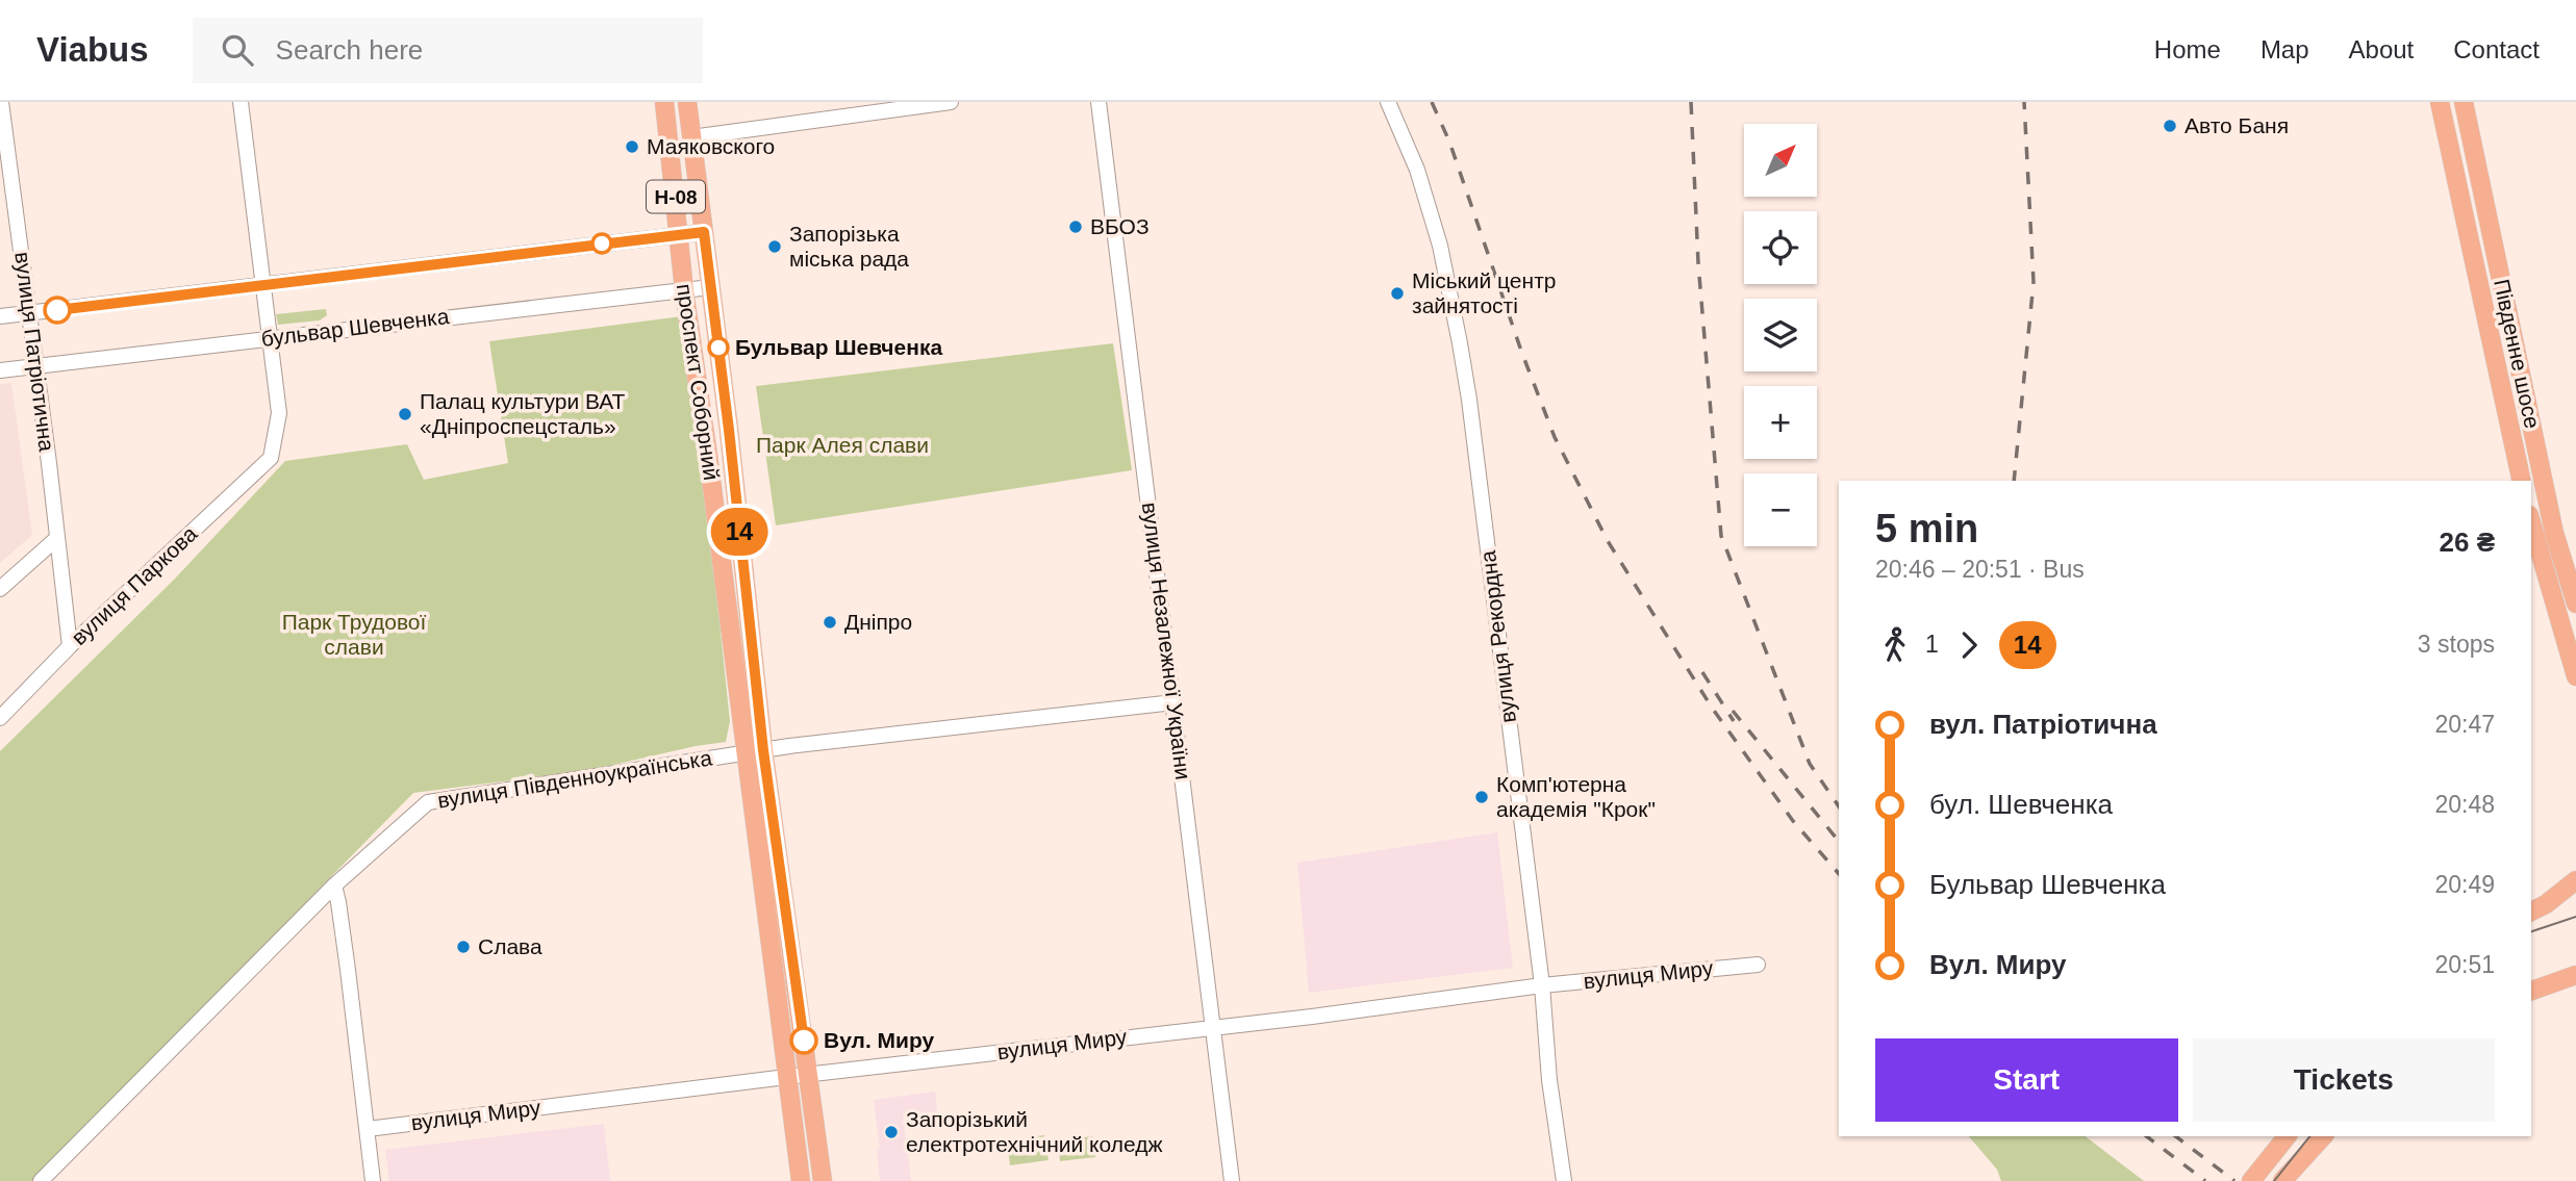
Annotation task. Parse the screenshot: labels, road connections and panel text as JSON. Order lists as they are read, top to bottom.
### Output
{
  "streets": {
    "main road": ["Н-08", "Південне шосе", "проспект Соборний"],
    "street": [
      "бульвар Шевченка",
      "вулиця Патріотична",
      "вулиця Паркова",
      "вулиця Рекордна",
      "вулиця Незалежної України",
      "вулиця Південноукраїнська",
      "вулиця Миру"
    ]
  },
  "crossings": [
    ["бульвар Шевченка", "вулиця Патріотична"],
    ["бульвар Шевченка", "проспект Соборний"],
    ["бульвар Шевченка", "вулиця Паркова"],
    ["вулиця Патріотична", "вулиця Паркова"],
    ["проспект Соборний", "вулиця Південноукраїнська"],
    ["проспект Соборний", "вулиця Миру"],
    ["вулиця Рекордна", "вулиця Миру"],
    ["вулиця Незалежної України", "вулиця Південноукраїнська"],
    ["вулиця Незалежної України", "вулиця Миру"]
  ],
  "parks": ["Парк Алея слави", "Парк Трудової слави"],
  "places": [
    "Авто Баня",
    "Маяковского",
    "ВБОЗ",
    "Запорізька міська рада",
    "Міський центр зайнятості",
    "Бульвар Шевченка",
    "Палац культури ВАТ «Дніпроспецсталь»",
    "Дніпро",
    "Комп'ютерна академія \"Крок\"",
    "Слава",
    "Вул. Миру",
    "Запорізький електротехнічний коледж"
  ],
  "lines": ["bus line 14"],
  "north": "top right",
  "page": {
    "header": "Viabus",
    "search": "Search here",
    "nav": [
      "Home",
      "Map",
      "About",
      "Contact"
    ],
    "on_map": "14",
    "map_buttons": ["+", "−"],
    "heading": ["5 min", "20:46 – 20:51 · Bus", "26 ₴"],
    "legs": ["1", "14", "3 stops"],
    "list": [
      {
        "name": "вул. Патріотична",
        "value": "20:47"
      },
      {
        "name": "бул. Шевченка",
        "value": "20:48"
      },
      {
        "name": "Бульвар Шевченка",
        "value": "20:49"
      },
      {
        "name": "Вул. Миру",
        "value": "20:51"
      }
    ],
    "buttons": ["Start", "Tickets"]
  }
}
